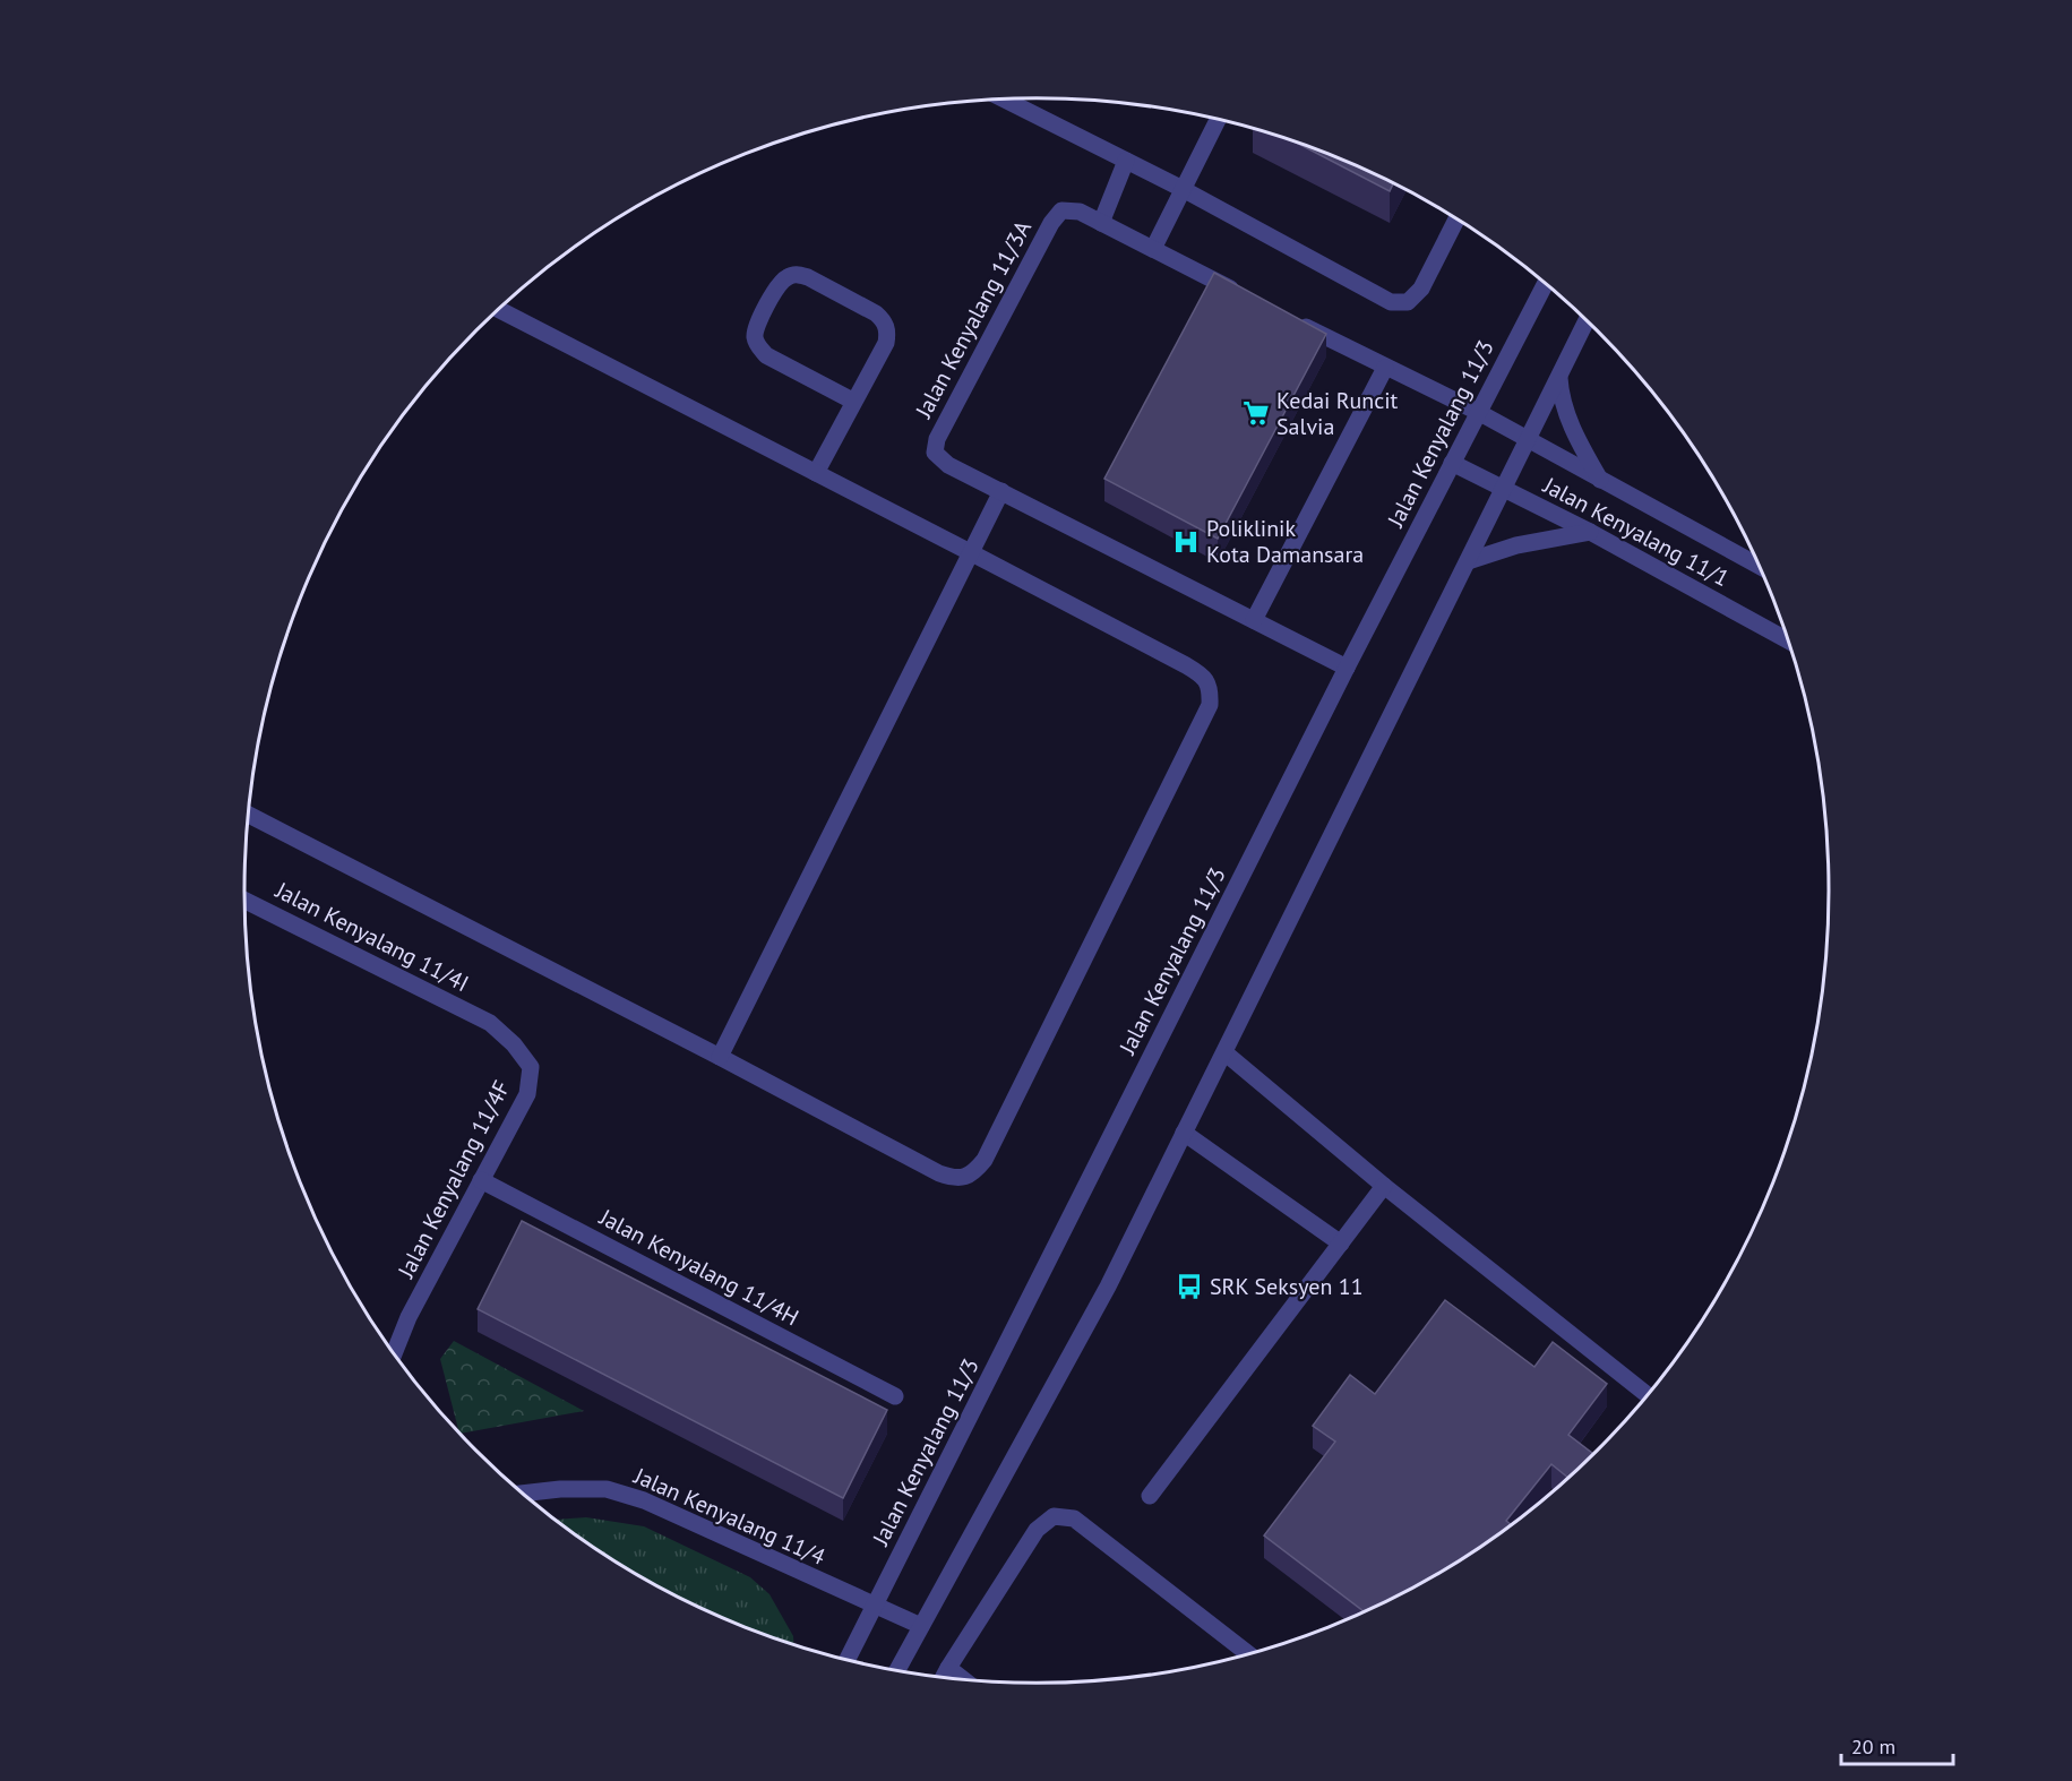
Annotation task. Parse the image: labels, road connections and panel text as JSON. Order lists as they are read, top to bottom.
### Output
{
  "streets": {
    "street": [
      "Jalan Kenyalang 11/3A",
      "Jalan Kenyalang 11/3",
      "Jalan Kenyalang 11/1",
      "Jalan Kenyalang 11/4I",
      "Jalan Kenyalang 11/4F",
      "Jalan Kenyalang 11/4H",
      "Jalan Kenyalang 11/4"
    ]
  },
  "crossings": [
    ["Jalan Kenyalang 11/3A", "Jalan Kenyalang 11/3"],
    ["Jalan Kenyalang 11/3", "Jalan Kenyalang 11/1"],
    ["Jalan Kenyalang 11/3", "Jalan Kenyalang 11/4"],
    ["Jalan Kenyalang 11/4I", "Jalan Kenyalang 11/4F"],
    ["Jalan Kenyalang 11/4F", "Jalan Kenyalang 11/4H"]
  ],
  "places": {
    "supermarket": ["Kedai Runcit Salvia"],
    "hospital": ["Poliklinik Kota Damansara"],
    "bus stop": ["SRK Seksyen 11"]
  },
  "scale_bar": "20 m"
}
